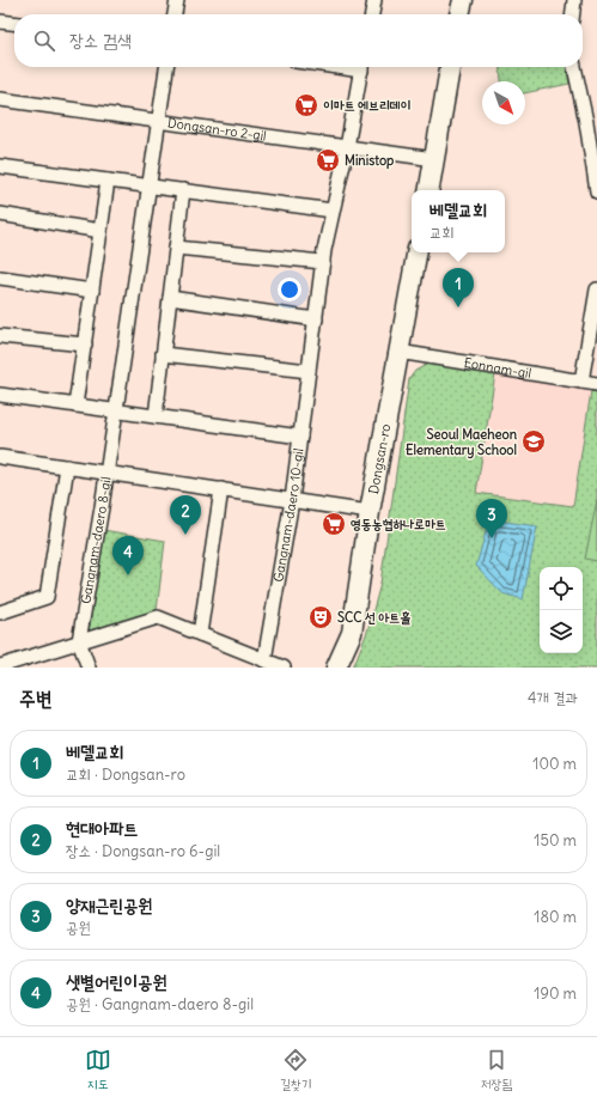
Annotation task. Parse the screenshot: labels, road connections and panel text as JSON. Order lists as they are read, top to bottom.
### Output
{
  "streets": {
    "street": [
      "Dongsan-ro 2-gil",
      "Eonnam-gil",
      "Dongsan-ro",
      "Gangnam-daero 10-gil",
      "Gangnam-daero 8-gil"
    ]
  },
  "crossings": [
    ["Dongsan-ro 2-gil", "Gangnam-daero 10-gil"],
    ["Dongsan-ro 2-gil", "Gangnam-daero 8-gil"],
    ["Eonnam-gil", "Dongsan-ro"]
  ],
  "places": {
    "supermarket": ["이마트 에브리데이", "Ministop", "영동농협하나로마트"],
    "school or university": ["Seoul Maeheon Elementary School"],
    "theatre": ["SCC 선 아트홀"]
  },
  "north": "bottom right",
  "page": {
    "search": "장소 검색",
    "popup": ["베델교회", "교회"],
    "pins": [
      "1",
      "2",
      "3",
      "4"
    ],
    "heading": ["주변", "4개 결과"],
    "list": [
      {
        "mark": "1",
        "name": "베델교회",
        "note": "교회 · Dongsan-ro",
        "value": "100 m"
      },
      {
        "mark": "2",
        "name": "현대아파트",
        "note": "장소 · Dongsan-ro 6-gil",
        "value": "150 m"
      },
      {
        "mark": "3",
        "name": "양재근린공원",
        "note": "공원",
        "value": "180 m"
      },
      {
        "mark": "4",
        "name": "샛별어린이공원",
        "note": "공원 · Gangnam-daero 8-gil",
        "value": "190 m"
      }
    ],
    "nav": ["지도", "길찾기", "저장됨"]
  }
}
